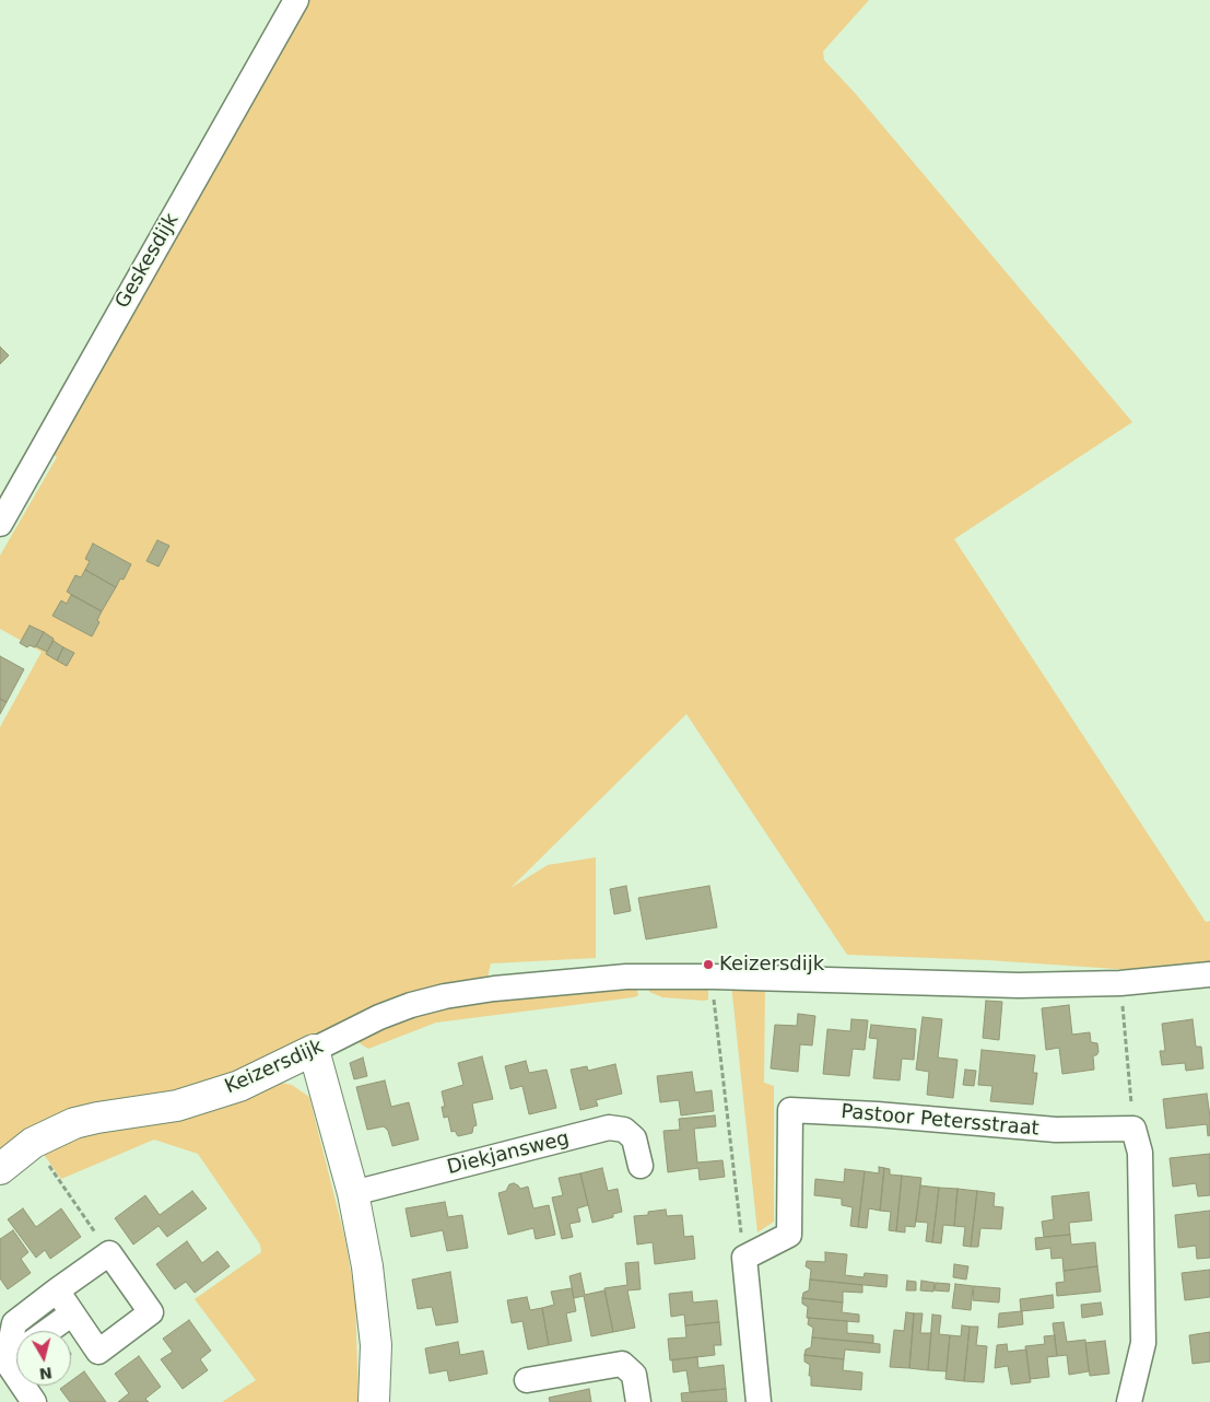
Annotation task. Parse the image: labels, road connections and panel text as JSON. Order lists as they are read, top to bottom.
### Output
{
  "streets": {
    "street": [
      "Geskesdijk",
      "Keizersdijk",
      "Pastoor Petersstraat",
      "Diekjansweg"
    ]
  },
  "places": ["Keizersdijk"],
  "north": "bottom"
}
